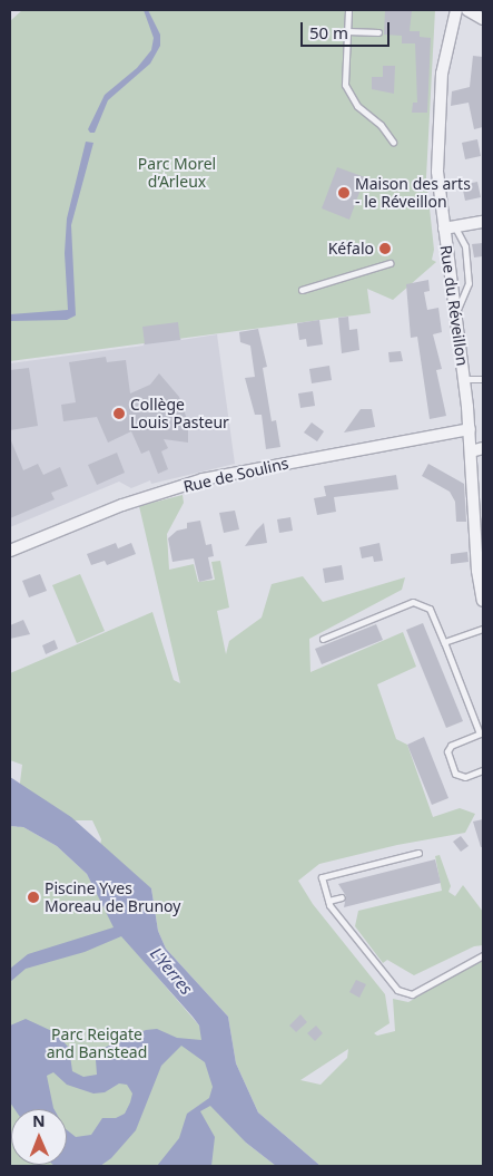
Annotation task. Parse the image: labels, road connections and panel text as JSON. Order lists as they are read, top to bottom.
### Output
{
  "streets": {
    "street": ["Rue du Réveillon", "Rue de Soulins"]
  },
  "crossings": [
    ["Rue du Réveillon", "Rue de Soulins"]
  ],
  "water": ["L'Yerres"],
  "parks": ["Parc Morel d’Arleux", "Parc Reigate and Banstead"],
  "places": [
    "Maison des arts - le Réveillon",
    "Kéfalo",
    "Collège Louis Pasteur",
    "Piscine Yves Moreau de Brunoy"
  ],
  "scale_bar": "50 m",
  "north": "top"
}
